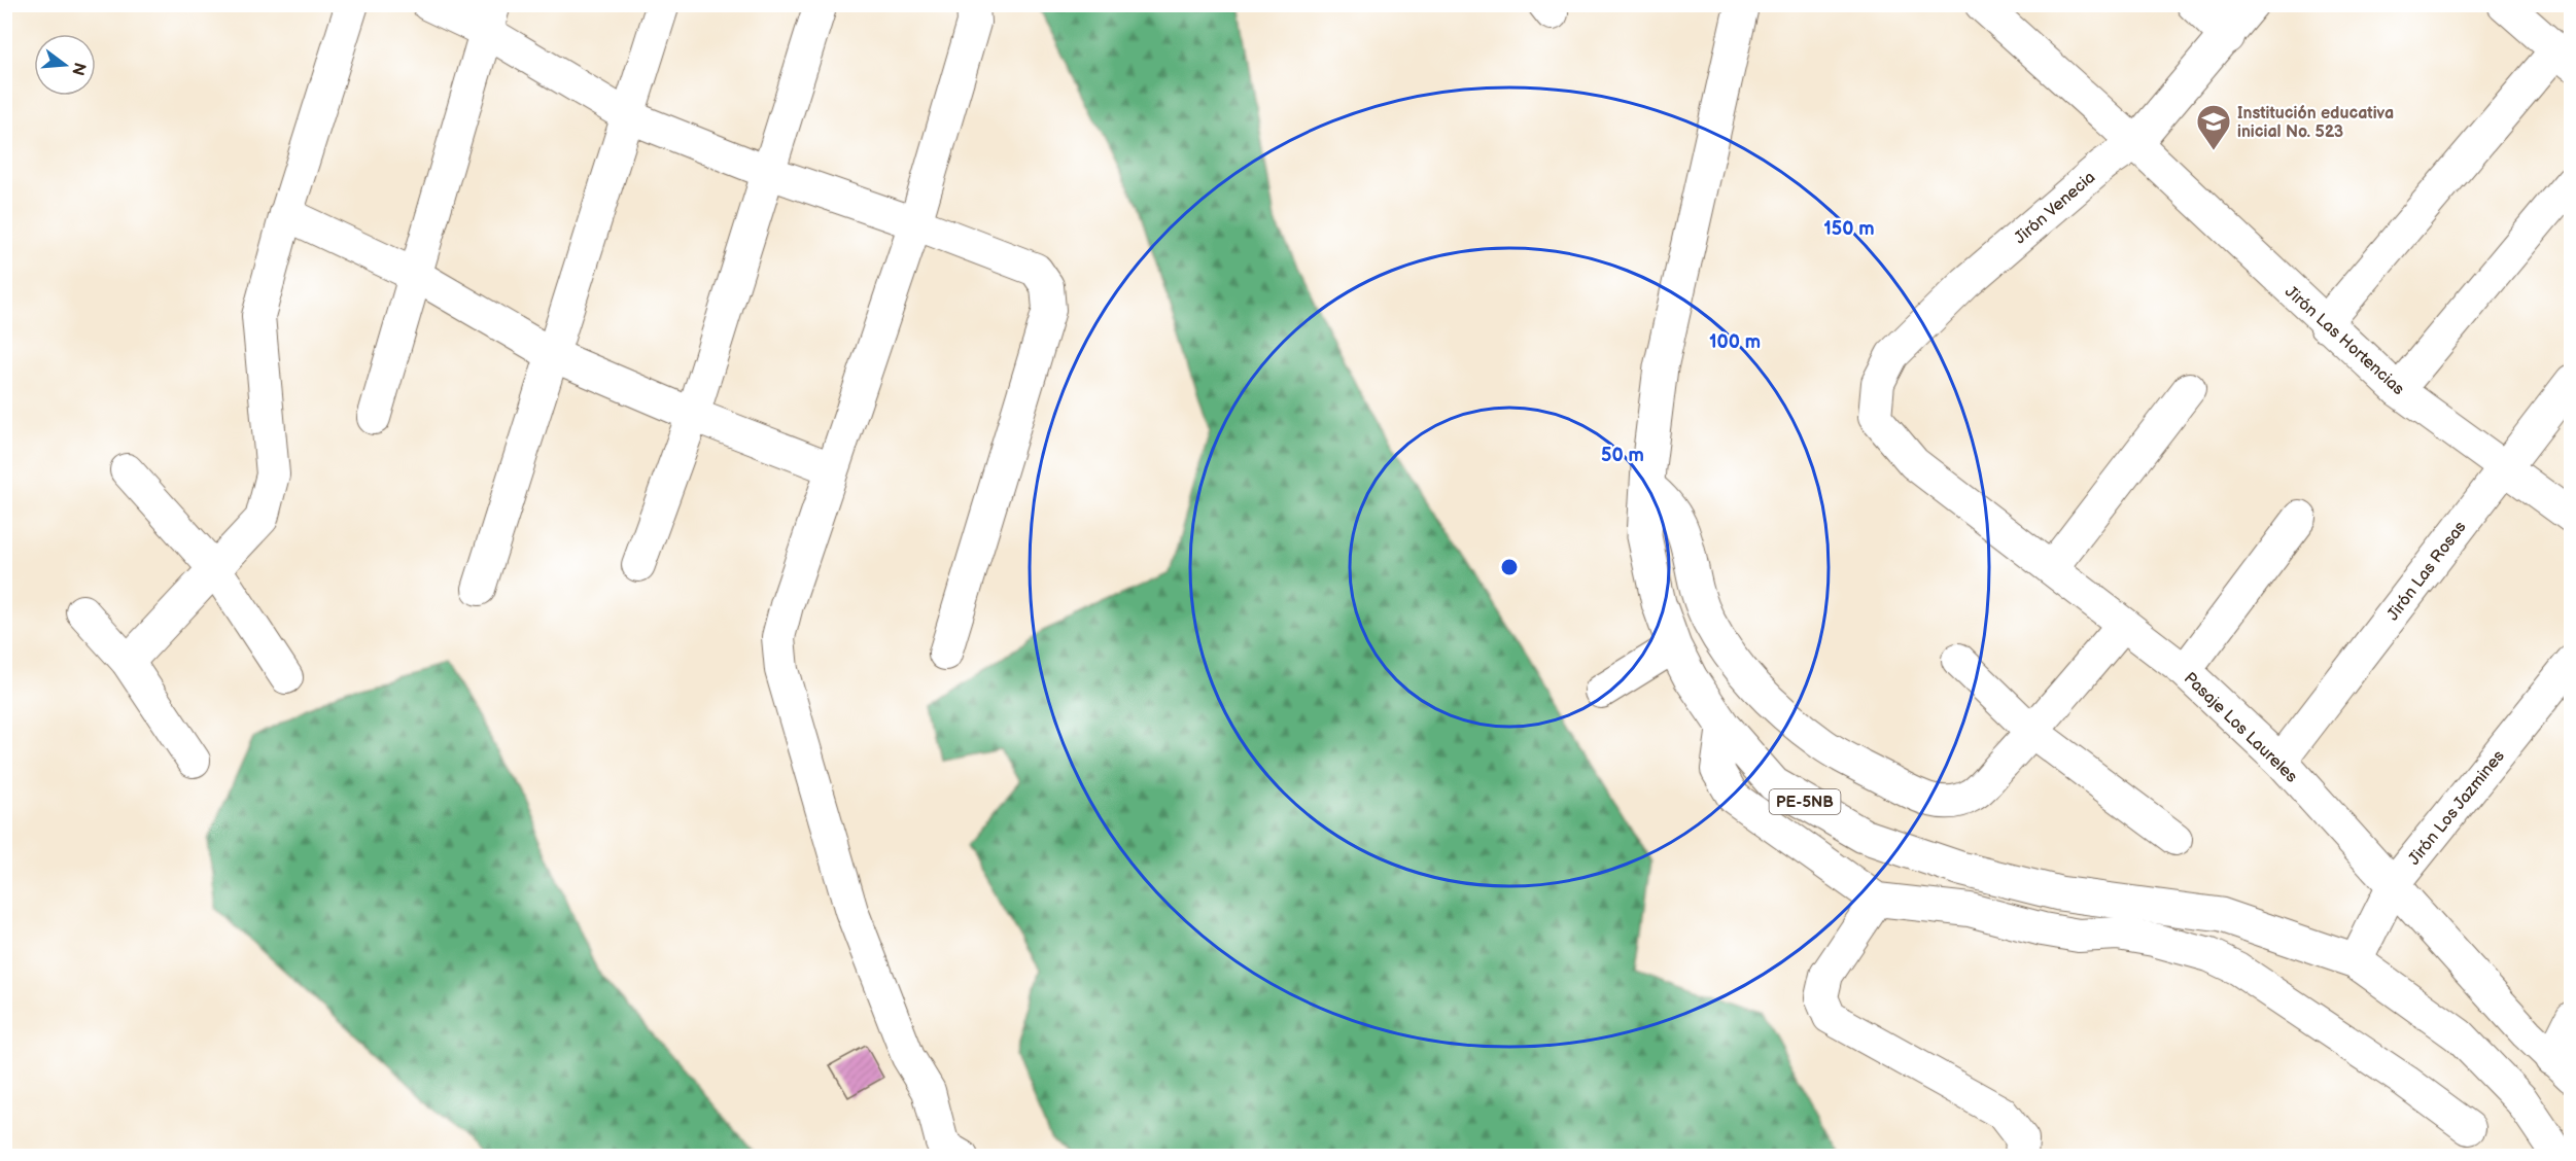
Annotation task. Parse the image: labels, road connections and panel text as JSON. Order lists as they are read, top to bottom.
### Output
{
  "streets": {
    "highway": ["PE-5NB"],
    "street": [
      "Jirón Venecia",
      "Jirón Las Hortencias",
      "Jirón Las Rosas",
      "Pasaje Los Laureles",
      "Jirón Los Jazmines"
    ]
  },
  "crossings": [
    ["Jirón Venecia", "Jirón Las Hortencias"],
    ["Jirón Venecia", "Pasaje Los Laureles"],
    ["Jirón Las Hortencias", "Jirón Las Rosas"],
    ["Jirón Las Rosas", "Pasaje Los Laureles"],
    ["Pasaje Los Laureles", "Jirón Los Jazmines"],
    ["PE-5NB", "Jirón Los Jazmines"]
  ],
  "places": {
    "school or university": ["Institución educativa inicial No. 523"]
  },
  "north": "right",
  "rings": ["150 m", "100 m", "50 m"]
}
